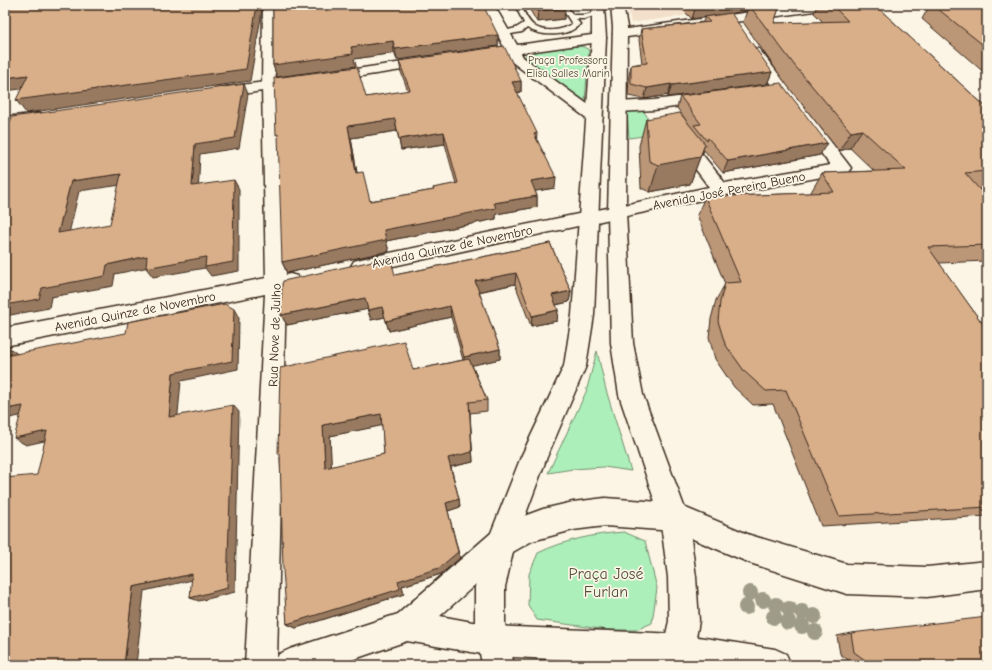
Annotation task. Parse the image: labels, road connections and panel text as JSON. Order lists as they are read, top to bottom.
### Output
{
  "streets": {
    "street": ["Avenida José Pereira Bueno", "Avenida Quinze de Novembro", "Rua Nove de Julho"]
  },
  "crossings": [
    ["Avenida José Pereira Bueno", "Avenida Quinze de Novembro"],
    ["Avenida Quinze de Novembro", "Rua Nove de Julho"]
  ],
  "parks": ["Praça Professora Elisa Salles Marin", "Praça José Furlan"]
}
